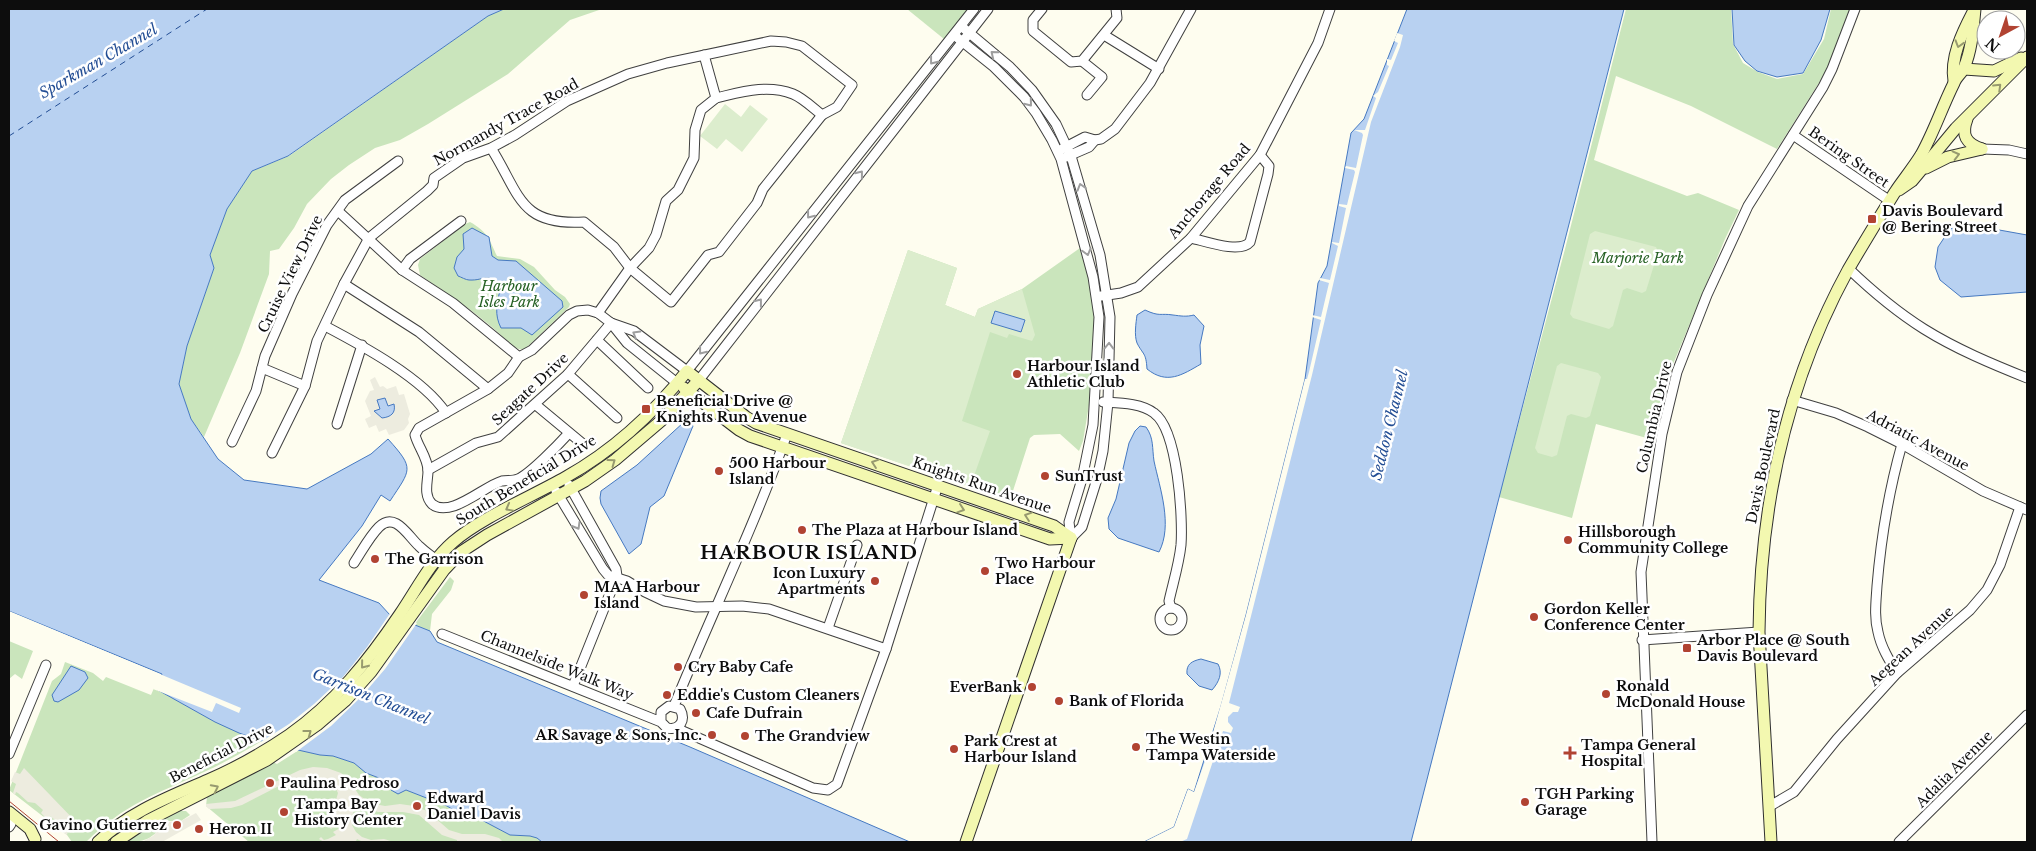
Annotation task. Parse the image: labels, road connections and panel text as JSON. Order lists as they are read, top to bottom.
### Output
{
  "streets": {
    "street": [
      "Normandy Trace Road",
      "Bering Street",
      "Anchorage Road",
      "Cruise View Drive",
      "Seagate Drive",
      "Columbia Drive",
      "Adriatic Avenue",
      "Davis Boulevard",
      "South Beneficial Drive",
      "Knights Run Avenue",
      "Aegean Avenue",
      "Channelside Walk Way",
      "Beneficial Drive",
      "Adalia Avenue"
    ]
  },
  "crossings": [
    ["Bering Street", "Columbia Drive"],
    ["Bering Street", "Davis Boulevard"],
    ["Seagate Drive", "Knights Run Avenue"],
    ["Adriatic Avenue", "Davis Boulevard"],
    ["Adriatic Avenue", "Aegean Avenue"],
    ["Davis Boulevard", "Aegean Avenue"],
    ["South Beneficial Drive", "Knights Run Avenue"],
    ["South Beneficial Drive", "Beneficial Drive"]
  ],
  "districts": ["HARBOUR ISLAND"],
  "water": ["Sparkman Channel", "Seddon Channel", "Garrison Channel"],
  "parks": ["Marjorie Park", "Harbour Isles Park"],
  "places": {
    "transit": ["Davis Boulevard @ Bering Street", "Beneficial Drive @ Knights Run Avenue", "Arbor Place @ South Davis Boulevard"],
    "other": [
      "Harbour Island Athletic Club",
      "500 Harbour Island",
      "SunTrust",
      "The Plaza at Harbour Island",
      "Hillsborough Community College",
      "The Garrison",
      "Two Harbour Place",
      "Icon Luxury Apartments",
      "MAA Harbour Island",
      "Gordon Keller Conference Center",
      "Cry Baby Cafe",
      "EverBank",
      "Ronald McDonald House",
      "Eddie's Custom Cleaners",
      "Bank of Florida",
      "Cafe Dufrain",
      "AR Savage & Sons, Inc.",
      "The Grandview",
      "The Westin Tampa Waterside",
      "Park Crest at Harbour Island",
      "Paulina Pedroso",
      "TGH Parking Garage",
      "Edward Daniel Davis",
      "Tampa Bay History Center",
      "Gavino Gutierrez",
      "Heron II"
    ],
    "health": ["Tampa General Hospital"]
  },
  "north": "bottom left"
}
